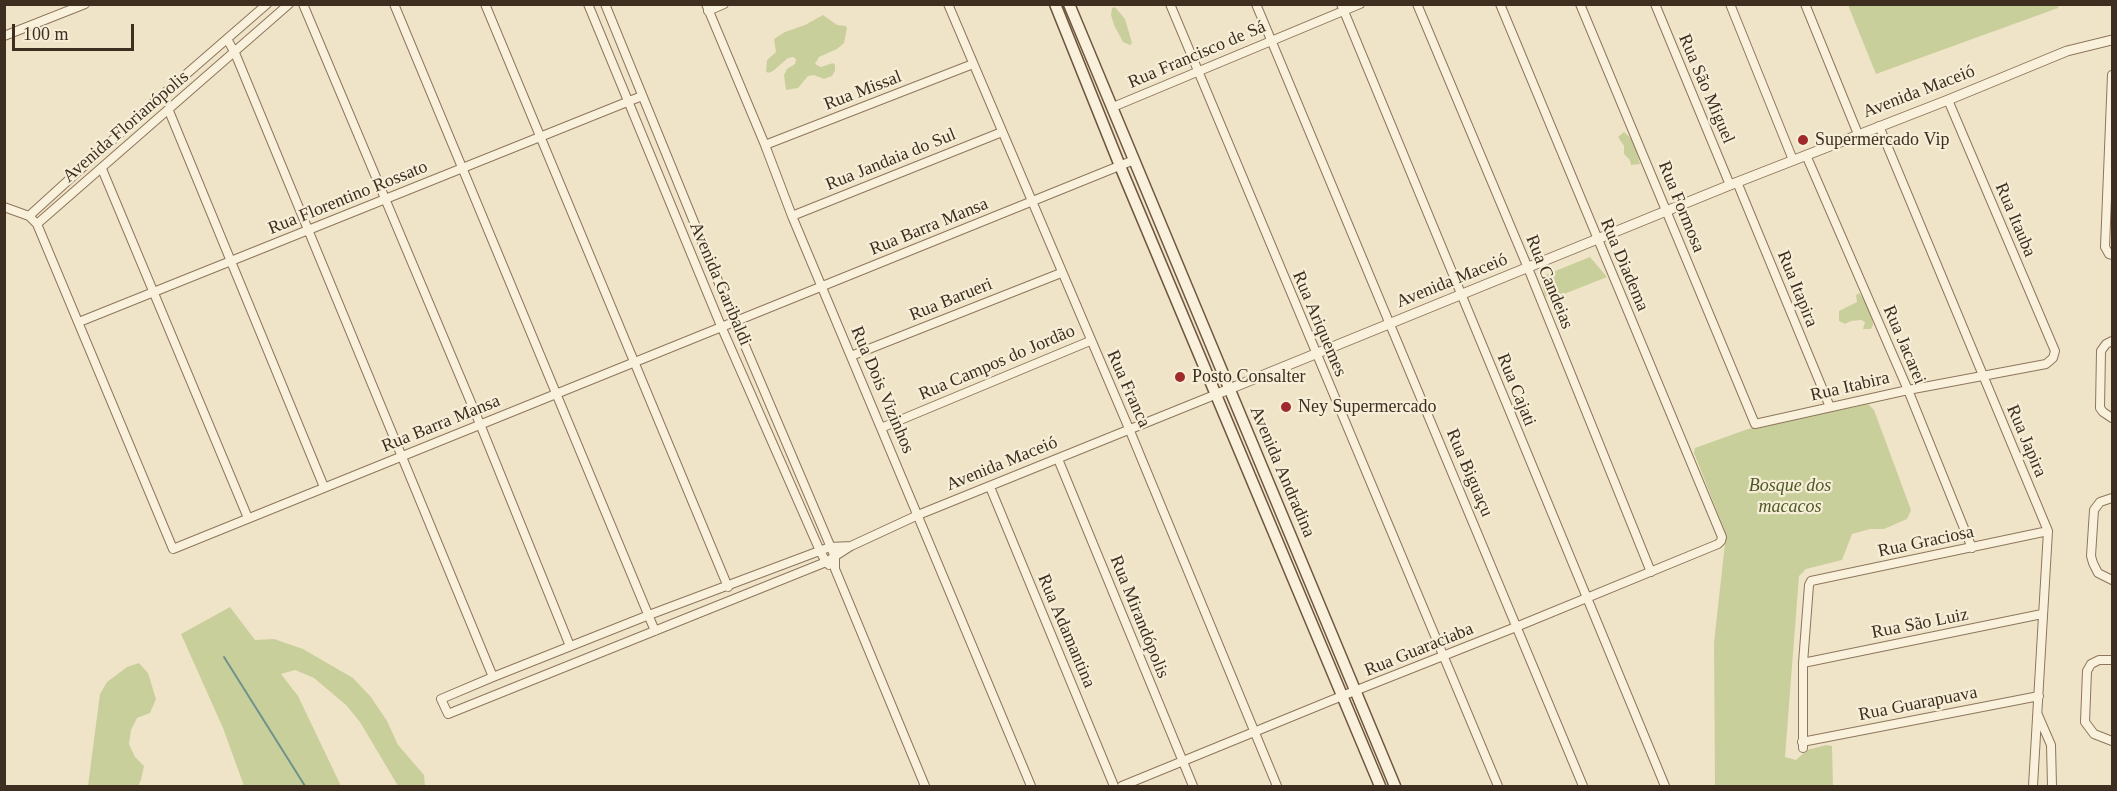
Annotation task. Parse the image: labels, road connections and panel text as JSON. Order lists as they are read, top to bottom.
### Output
{
  "streets": {
    "main road": ["Avenida Andradina"],
    "street": [
      "Rua Francisco de Sá",
      "Rua São Miguel",
      "Rua Missal",
      "Avenida Maceió",
      "Avenida Florianópolis",
      "Rua Jandaia do Sul",
      "Rua Florentino Rossato",
      "Rua Formosa",
      "Rua Itauba",
      "Rua Barra Mansa",
      "Rua Diadema",
      "Rua Candeias",
      "Avenida Garibaldi",
      "Rua Itapira",
      "Rua Barueri",
      "Rua Ariquemes",
      "Rua Jacarei",
      "Rua Campos do Jordão",
      "Rua Itabira",
      "Rua Franca",
      "Rua Dois Vizinhos",
      "Rua Cajati",
      "Rua Japira",
      "Rua Biguaçu",
      "Rua Graciosa",
      "Rua Mirandópolis",
      "Rua São Luiz",
      "Rua Adamantina",
      "Rua Guaraciaba",
      "Rua Guarapuava"
    ]
  },
  "crossings": [
    ["Rua Francisco de Sá", "Rua Ariquemes"],
    ["Rua Francisco de Sá", "Rua Cajati"],
    ["Rua Francisco de Sá", "Avenida Andradina"],
    ["Rua Francisco de Sá", "Rua Biguaçu"],
    ["Rua São Miguel", "Avenida Maceió"],
    ["Rua São Miguel", "Rua Itapira"],
    ["Rua Missal", "Rua Franca"],
    ["Rua Missal", "Rua Dois Vizinhos"],
    ["Avenida Maceió", "Rua Formosa"],
    ["Avenida Maceió", "Rua Itauba"],
    ["Avenida Maceió", "Rua Diadema"],
    ["Avenida Maceió", "Rua Candeias"],
    ["Avenida Maceió", "Avenida Garibaldi"],
    ["Avenida Maceió", "Rua Itapira"],
    ["Avenida Maceió", "Rua Ariquemes"],
    ["Avenida Maceió", "Rua Jacarei"],
    ["Avenida Maceió", "Rua Franca"],
    ["Avenida Maceió", "Rua Dois Vizinhos"],
    ["Avenida Maceió", "Rua Cajati"],
    ["Avenida Maceió", "Rua Japira"],
    ["Avenida Maceió", "Avenida Andradina"],
    ["Avenida Maceió", "Rua Biguaçu"],
    ["Avenida Maceió", "Rua Mirandópolis"],
    ["Avenida Maceió", "Rua Adamantina"],
    ["Rua Jandaia do Sul", "Rua Franca"],
    ["Rua Jandaia do Sul", "Rua Dois Vizinhos"],
    ["Rua Florentino Rossato", "Rua Barra Mansa"],
    ["Rua Florentino Rossato", "Avenida Garibaldi"],
    ["Rua Formosa", "Rua Itabira"],
    ["Rua Itauba", "Rua Itabira"],
    ["Rua Barra Mansa", "Avenida Garibaldi"],
    ["Rua Barra Mansa", "Rua Franca"],
    ["Rua Barra Mansa", "Rua Dois Vizinhos"],
    ["Rua Barra Mansa", "Avenida Andradina"],
    ["Rua Diadema", "Rua Guaraciaba"],
    ["Rua Candeias", "Rua Guaraciaba"],
    ["Rua Itapira", "Rua Itabira"],
    ["Rua Barueri", "Rua Franca"],
    ["Rua Barueri", "Rua Dois Vizinhos"],
    ["Rua Ariquemes", "Rua Guaraciaba"],
    ["Rua Jacarei", "Rua Itabira"],
    ["Rua Jacarei", "Rua Graciosa"],
    ["Rua Campos do Jordão", "Rua Franca"],
    ["Rua Campos do Jordão", "Rua Dois Vizinhos"],
    ["Rua Itabira", "Rua Japira"],
    ["Rua Franca", "Rua Guaraciaba"],
    ["Rua Cajati", "Rua Guaraciaba"],
    ["Rua Japira", "Rua Graciosa"],
    ["Rua Japira", "Rua São Luiz"],
    ["Rua Japira", "Rua Guarapuava"],
    ["Avenida Andradina", "Rua Guaraciaba"],
    ["Rua Biguaçu", "Rua Guaraciaba"],
    ["Rua Graciosa", "Rua São Luiz"],
    ["Rua Graciosa", "Rua Guarapuava"],
    ["Rua Mirandópolis", "Rua Guaraciaba"],
    ["Rua São Luiz", "Rua Guarapuava"]
  ],
  "parks": ["Bosque dos macacos"],
  "places": ["Supermercado Vip", "Posto Consalter", "Ney Supermercado"],
  "scale_bar": "100 m"
}
